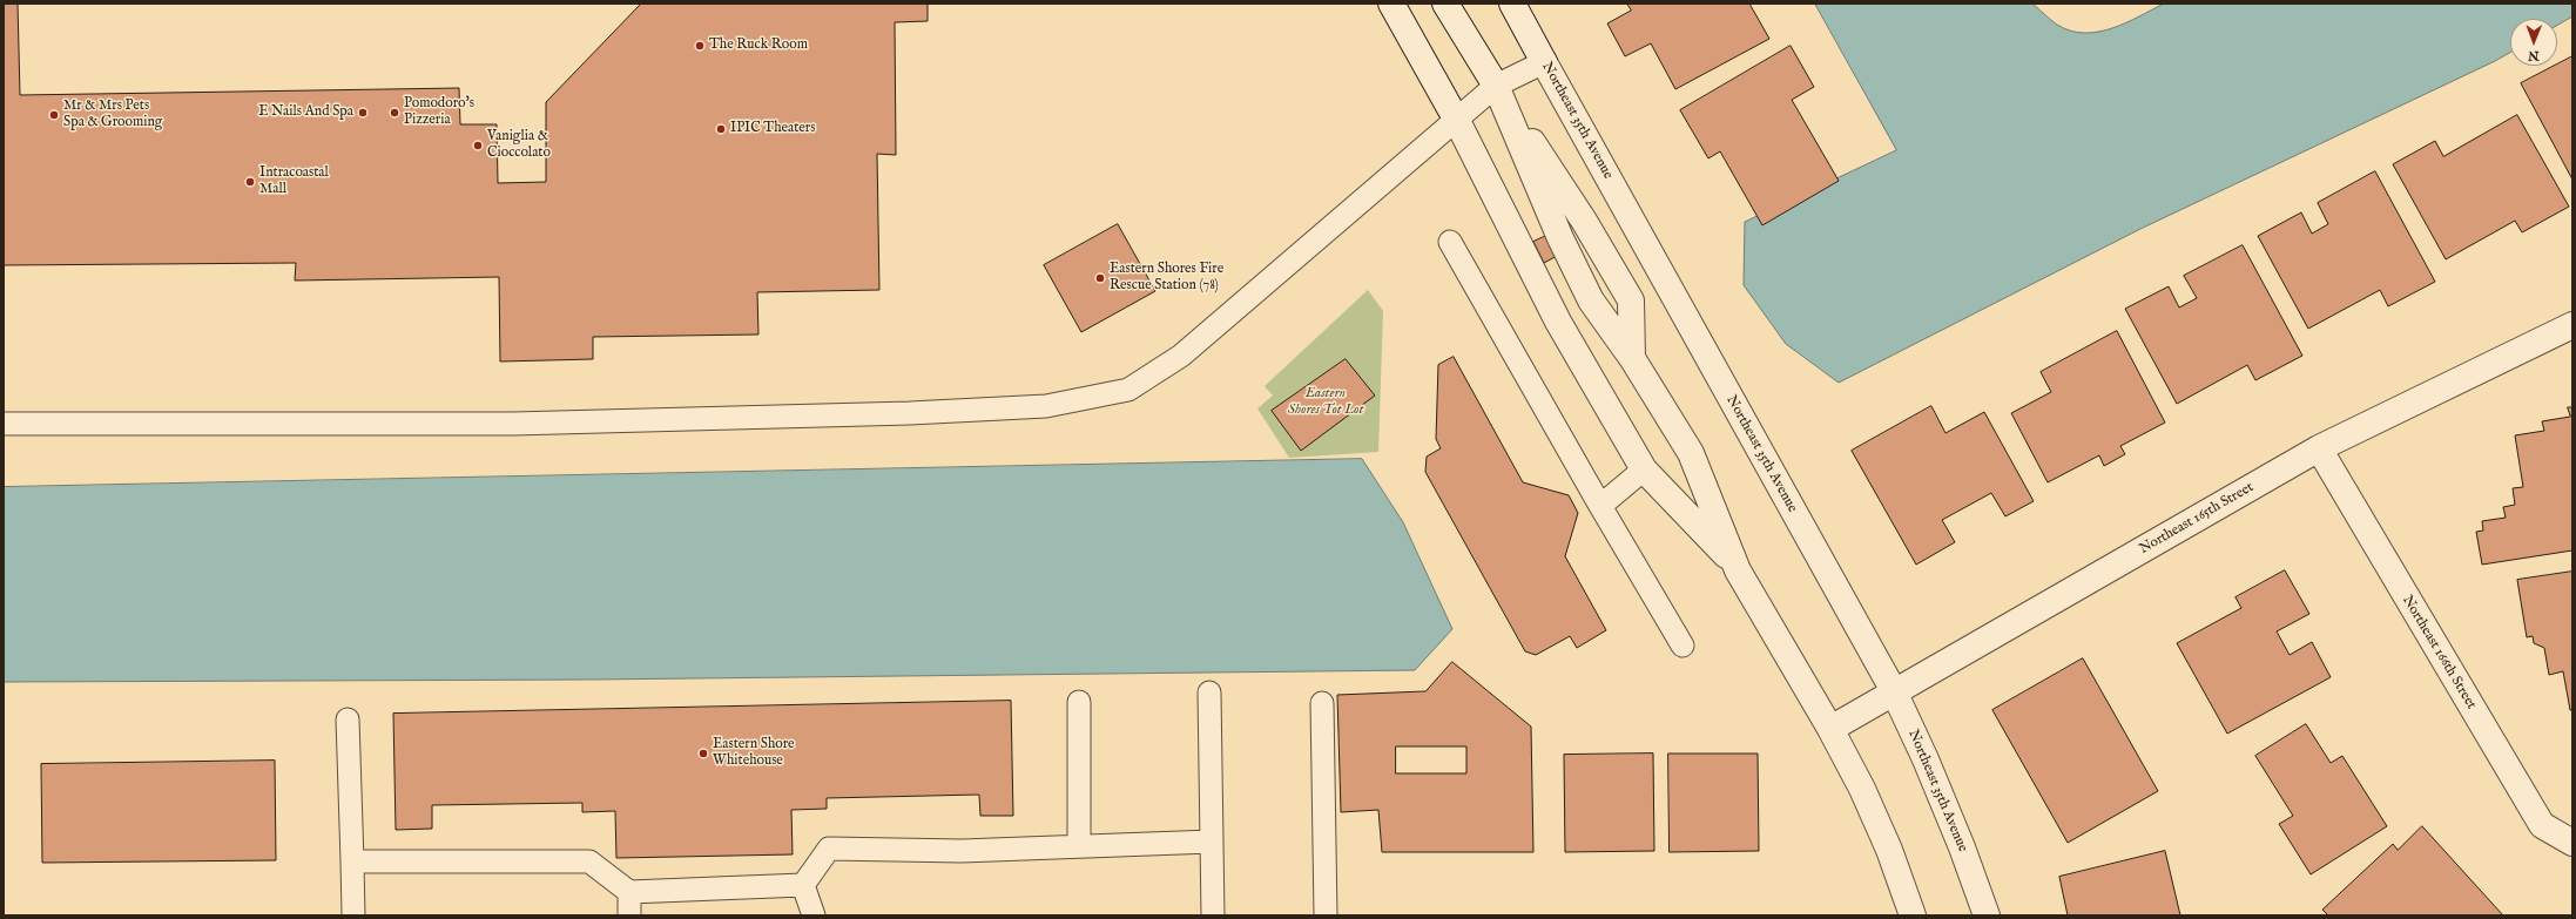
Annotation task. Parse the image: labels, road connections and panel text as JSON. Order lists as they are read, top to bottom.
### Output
{
  "streets": {
    "street": ["Northeast 35th Avenue", "Northeast 165th Street", "Northeast 166th Street"]
  },
  "crossings": [
    ["Northeast 35th Avenue", "Northeast 165th Street"],
    ["Northeast 165th Street", "Northeast 166th Street"]
  ],
  "parks": ["Eastern Shores Tot Lot"],
  "places": [
    "The Ruck Room",
    "E Nails And Spa",
    "Pomodoro's Pizzeria",
    "Mr & Mrs Pets Spa & Grooming",
    "IPIC Theaters",
    "Vaniglia & Cioccolato",
    "Intracoastal Mall",
    "Eastern Shores Fire Rescue Station (78)",
    "Eastern Shore Whitehouse"
  ],
  "north": "bottom"
}
